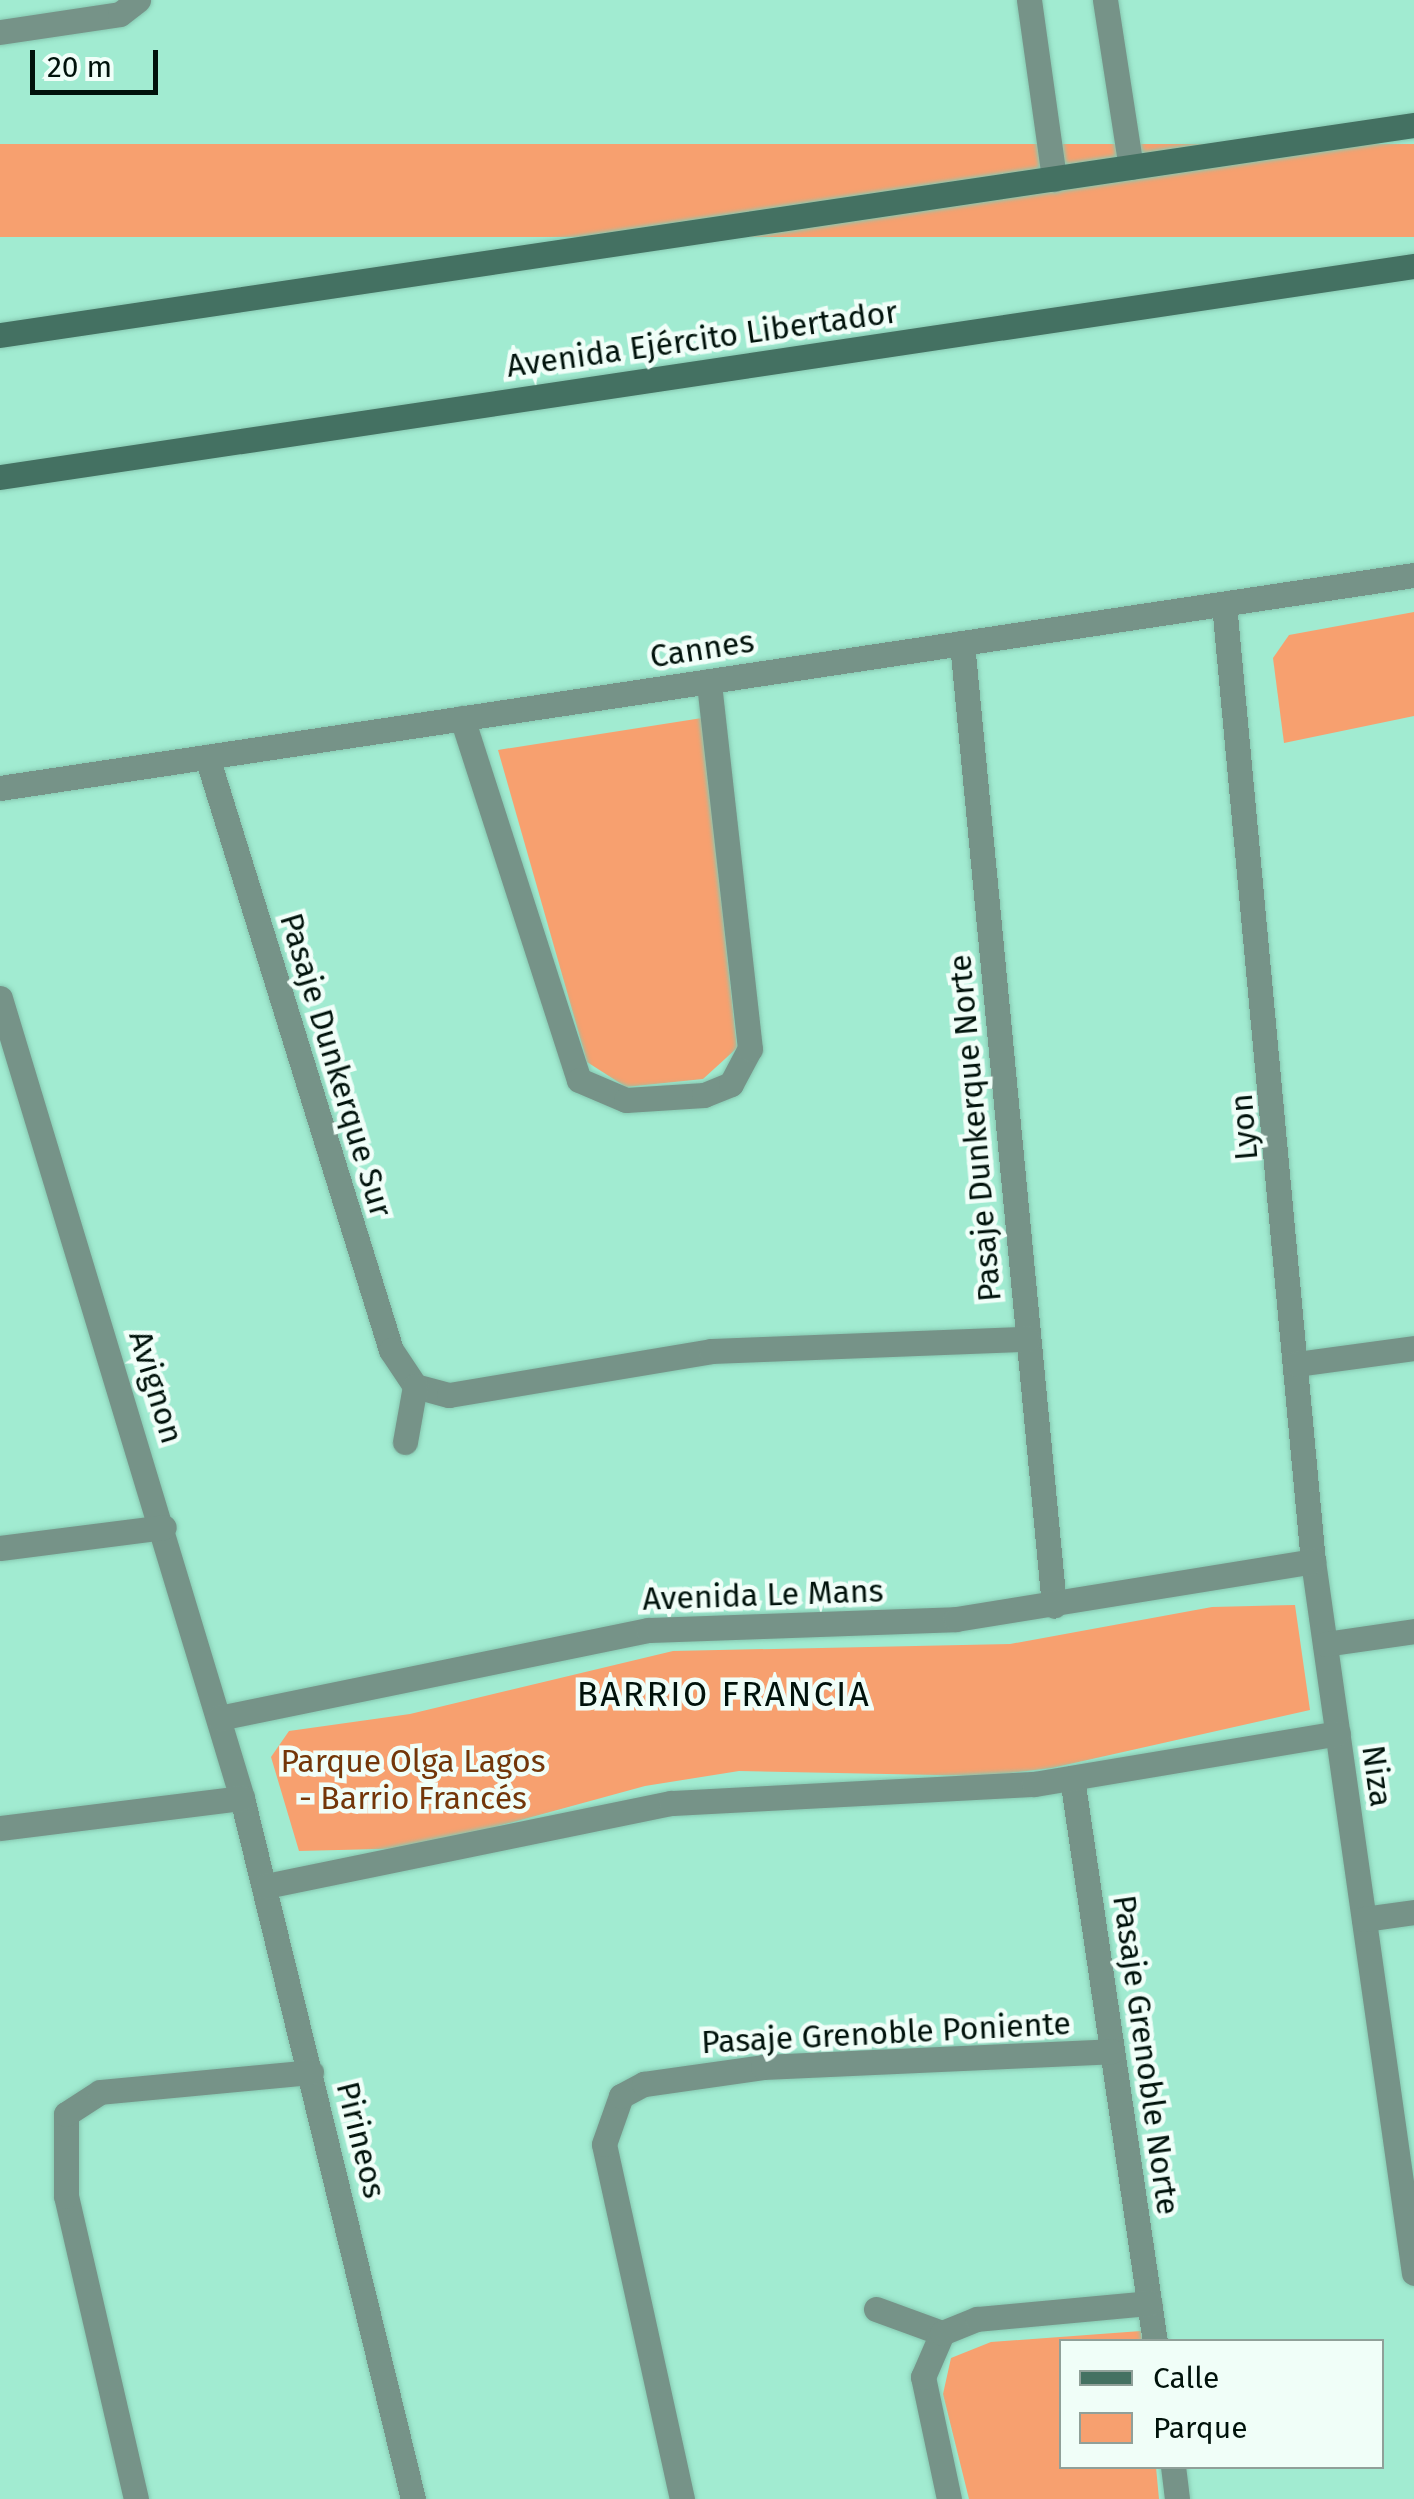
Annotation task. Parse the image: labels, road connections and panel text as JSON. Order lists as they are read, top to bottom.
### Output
{
  "streets": {
    "main road": ["Avenida Ejército Libertador"],
    "street": [
      "Cannes",
      "Pasaje Dunkerque Sur",
      "Lyon",
      "Pasaje Dunkerque Norte",
      "Avignon",
      "Avenida Le Mans",
      "Niza",
      "Pasaje Grenoble Poniente",
      "Pasaje Grenoble Norte",
      "Pirineos"
    ]
  },
  "crossings": [
    ["Cannes", "Pasaje Dunkerque Sur"],
    ["Cannes", "Lyon"],
    ["Cannes", "Pasaje Dunkerque Norte"],
    ["Lyon", "Avenida Le Mans"],
    ["Lyon", "Niza"],
    ["Pasaje Dunkerque Norte", "Avenida Le Mans"],
    ["Avignon", "Avenida Le Mans"],
    ["Avignon", "Pirineos"],
    ["Pasaje Grenoble Poniente", "Pasaje Grenoble Norte"]
  ],
  "districts": ["BARRIO FRANCIA"],
  "parks": ["Parque Olga Lagos - Barrio Francés"],
  "legend": ["Calle", "Parque"],
  "scale_bar": "20 m"
}
